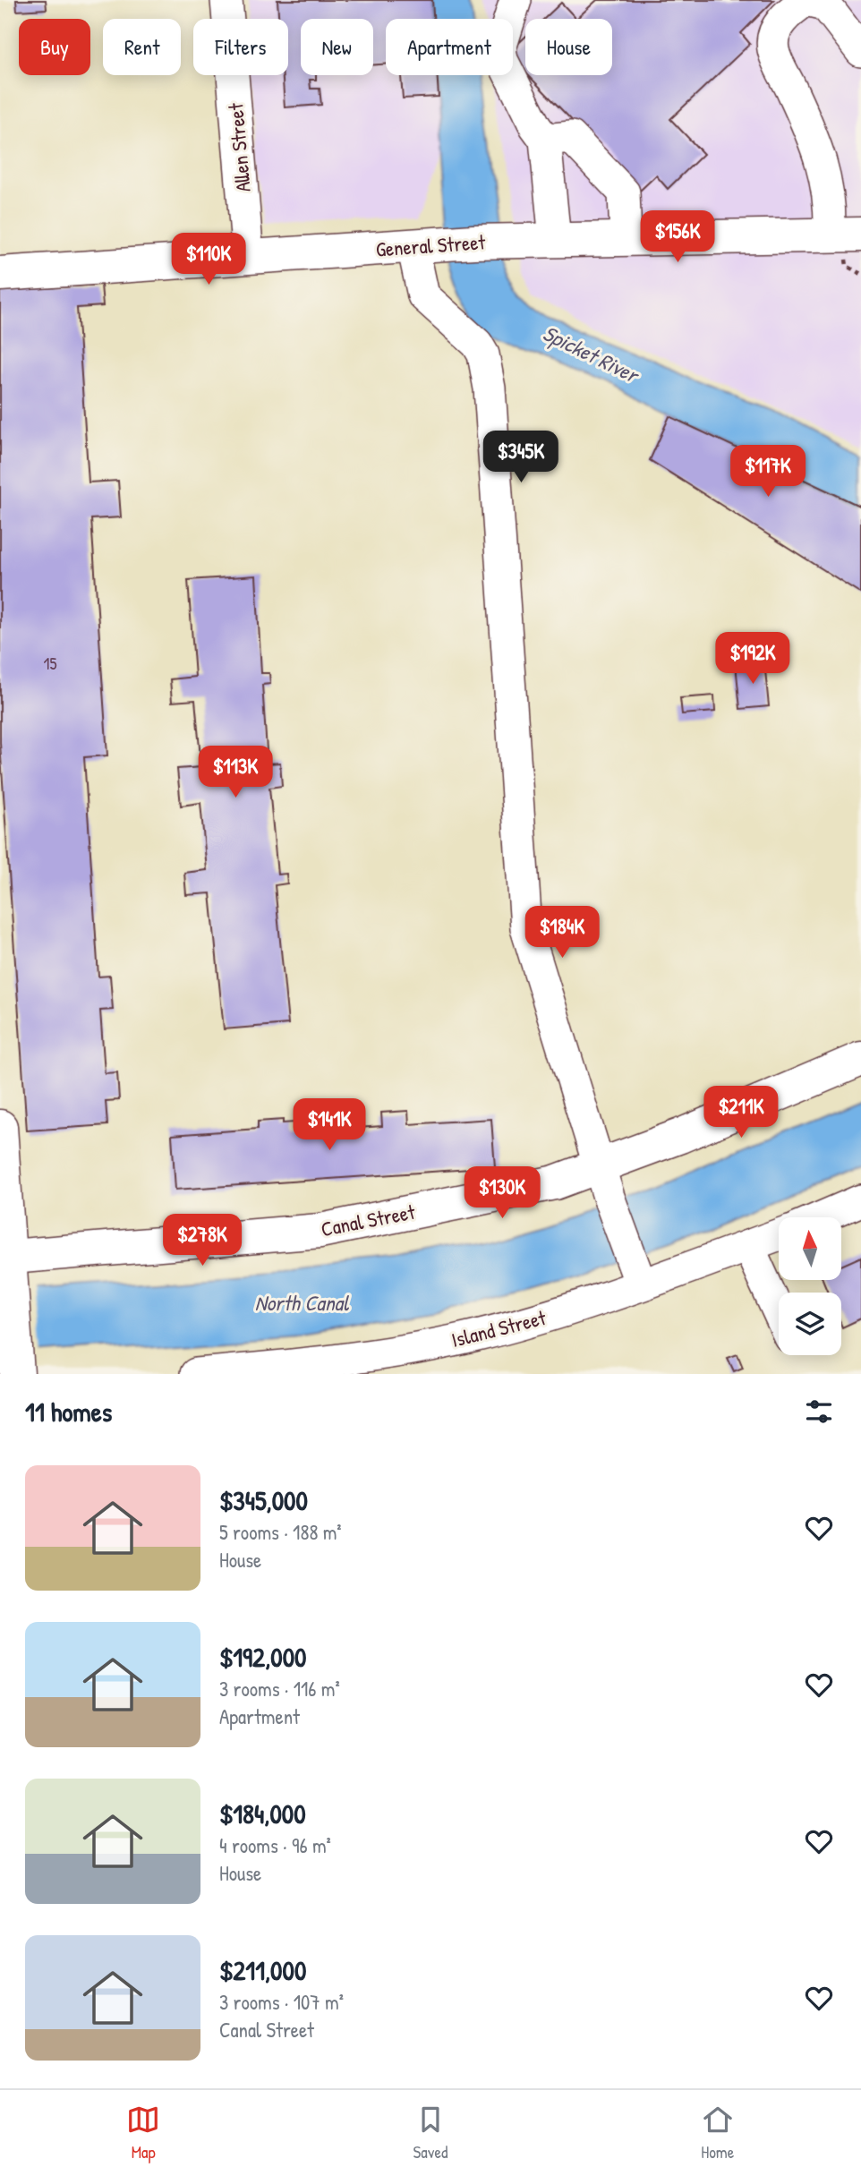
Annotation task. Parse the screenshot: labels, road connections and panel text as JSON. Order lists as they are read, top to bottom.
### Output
{
  "streets": {
    "main road": ["General Street", "Canal Street"],
    "street": ["Allen Street", "Island Street"]
  },
  "crossings": [
    ["Allen Street", "General Street"]
  ],
  "water": ["Spicket River", "North Canal"],
  "house_numbers": ["15"],
  "north": "top",
  "page": {
    "chip": [
      "Buy",
      "Rent",
      "Filters",
      "New",
      "Apartment",
      "House"
    ],
    "price": [
      "$156K",
      "$110K",
      "$345K",
      "$117K",
      "$192K",
      "$113K",
      "$184K",
      "$211K",
      "$141K",
      "$130K",
      "$278K"
    ],
    "heading": "11 homes",
    "list": [
      {
        "name": "$345,000",
        "note": "5 rooms · 188 m² · House"
      },
      {
        "name": "$192,000",
        "note": "3 rooms · 116 m² · Apartment"
      },
      {
        "name": "$184,000",
        "note": "4 rooms · 96 m² · House"
      },
      {
        "name": "$211,000",
        "note": "3 rooms · 107 m² · Canal Street"
      }
    ],
    "tabs": ["Map", "Saved", "Home"]
  }
}
